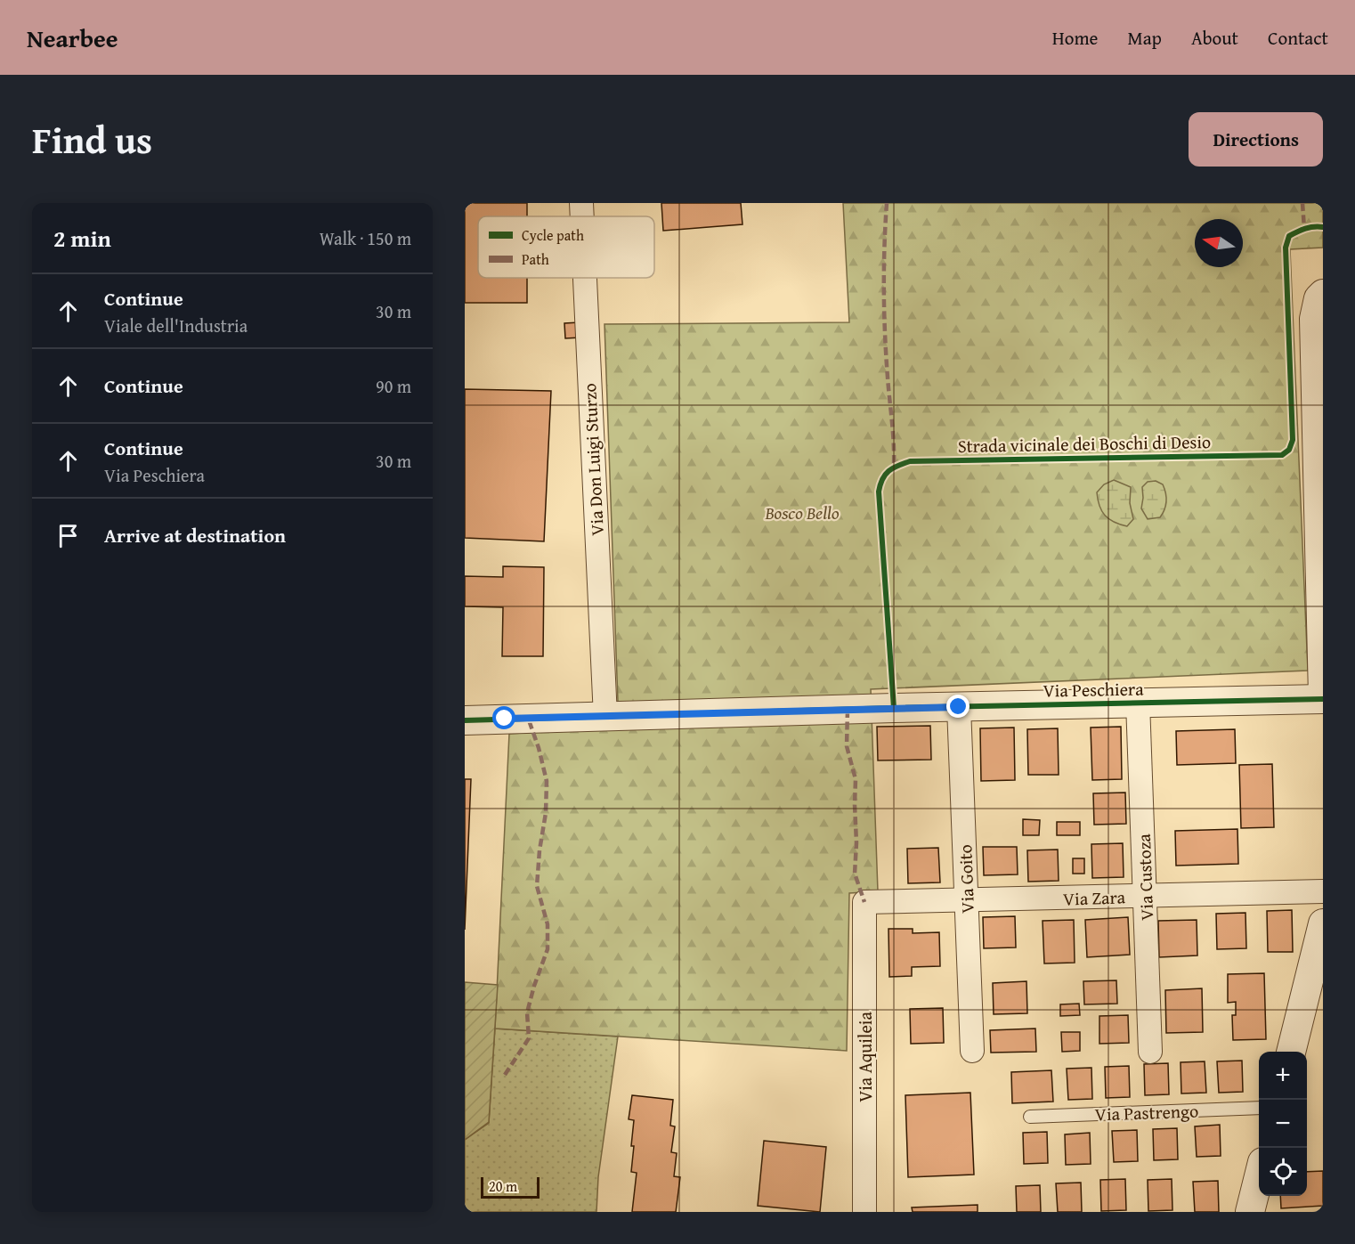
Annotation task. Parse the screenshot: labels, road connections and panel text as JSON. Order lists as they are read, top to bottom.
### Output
{
  "streets": {
    "street": [
      "Via Don Luigi Sturzo",
      "Via Peschiera",
      "Via Custoza",
      "Via Goito",
      "Via Zara",
      "Via Aquileia"
    ],
    "lane": ["Via Pastrengo"],
    "cycle path": ["Strada vicinale dei Boschi di Desio"]
  },
  "crossings": [
    ["Via Don Luigi Sturzo", "Via Peschiera"],
    ["Via Peschiera", "Via Custoza"],
    ["Via Peschiera", "Via Goito"],
    ["Via Custoza", "Via Zara"],
    ["Via Goito", "Via Zara"],
    ["Via Zara", "Via Aquileia"]
  ],
  "parks": ["Bosco Bello"],
  "legend": ["Cycle path", "Path"],
  "scale_bar": "20 m",
  "north": "left",
  "page": {
    "header": "Nearbee",
    "nav": [
      "Home",
      "Map",
      "About",
      "Contact"
    ],
    "title": "Find us",
    "buttons": "Directions",
    "heading": ["2 min", "Walk · 150 m"],
    "list": [
      ["Continue", "Viale dell'Industria", "30 m"],
      ["Continue", "90 m"],
      ["Continue", "Via Peschiera", "30 m"],
      "Arrive at destination"
    ],
    "map_buttons": ["+", "−"],
    "scale": "20 m"
  }
}
